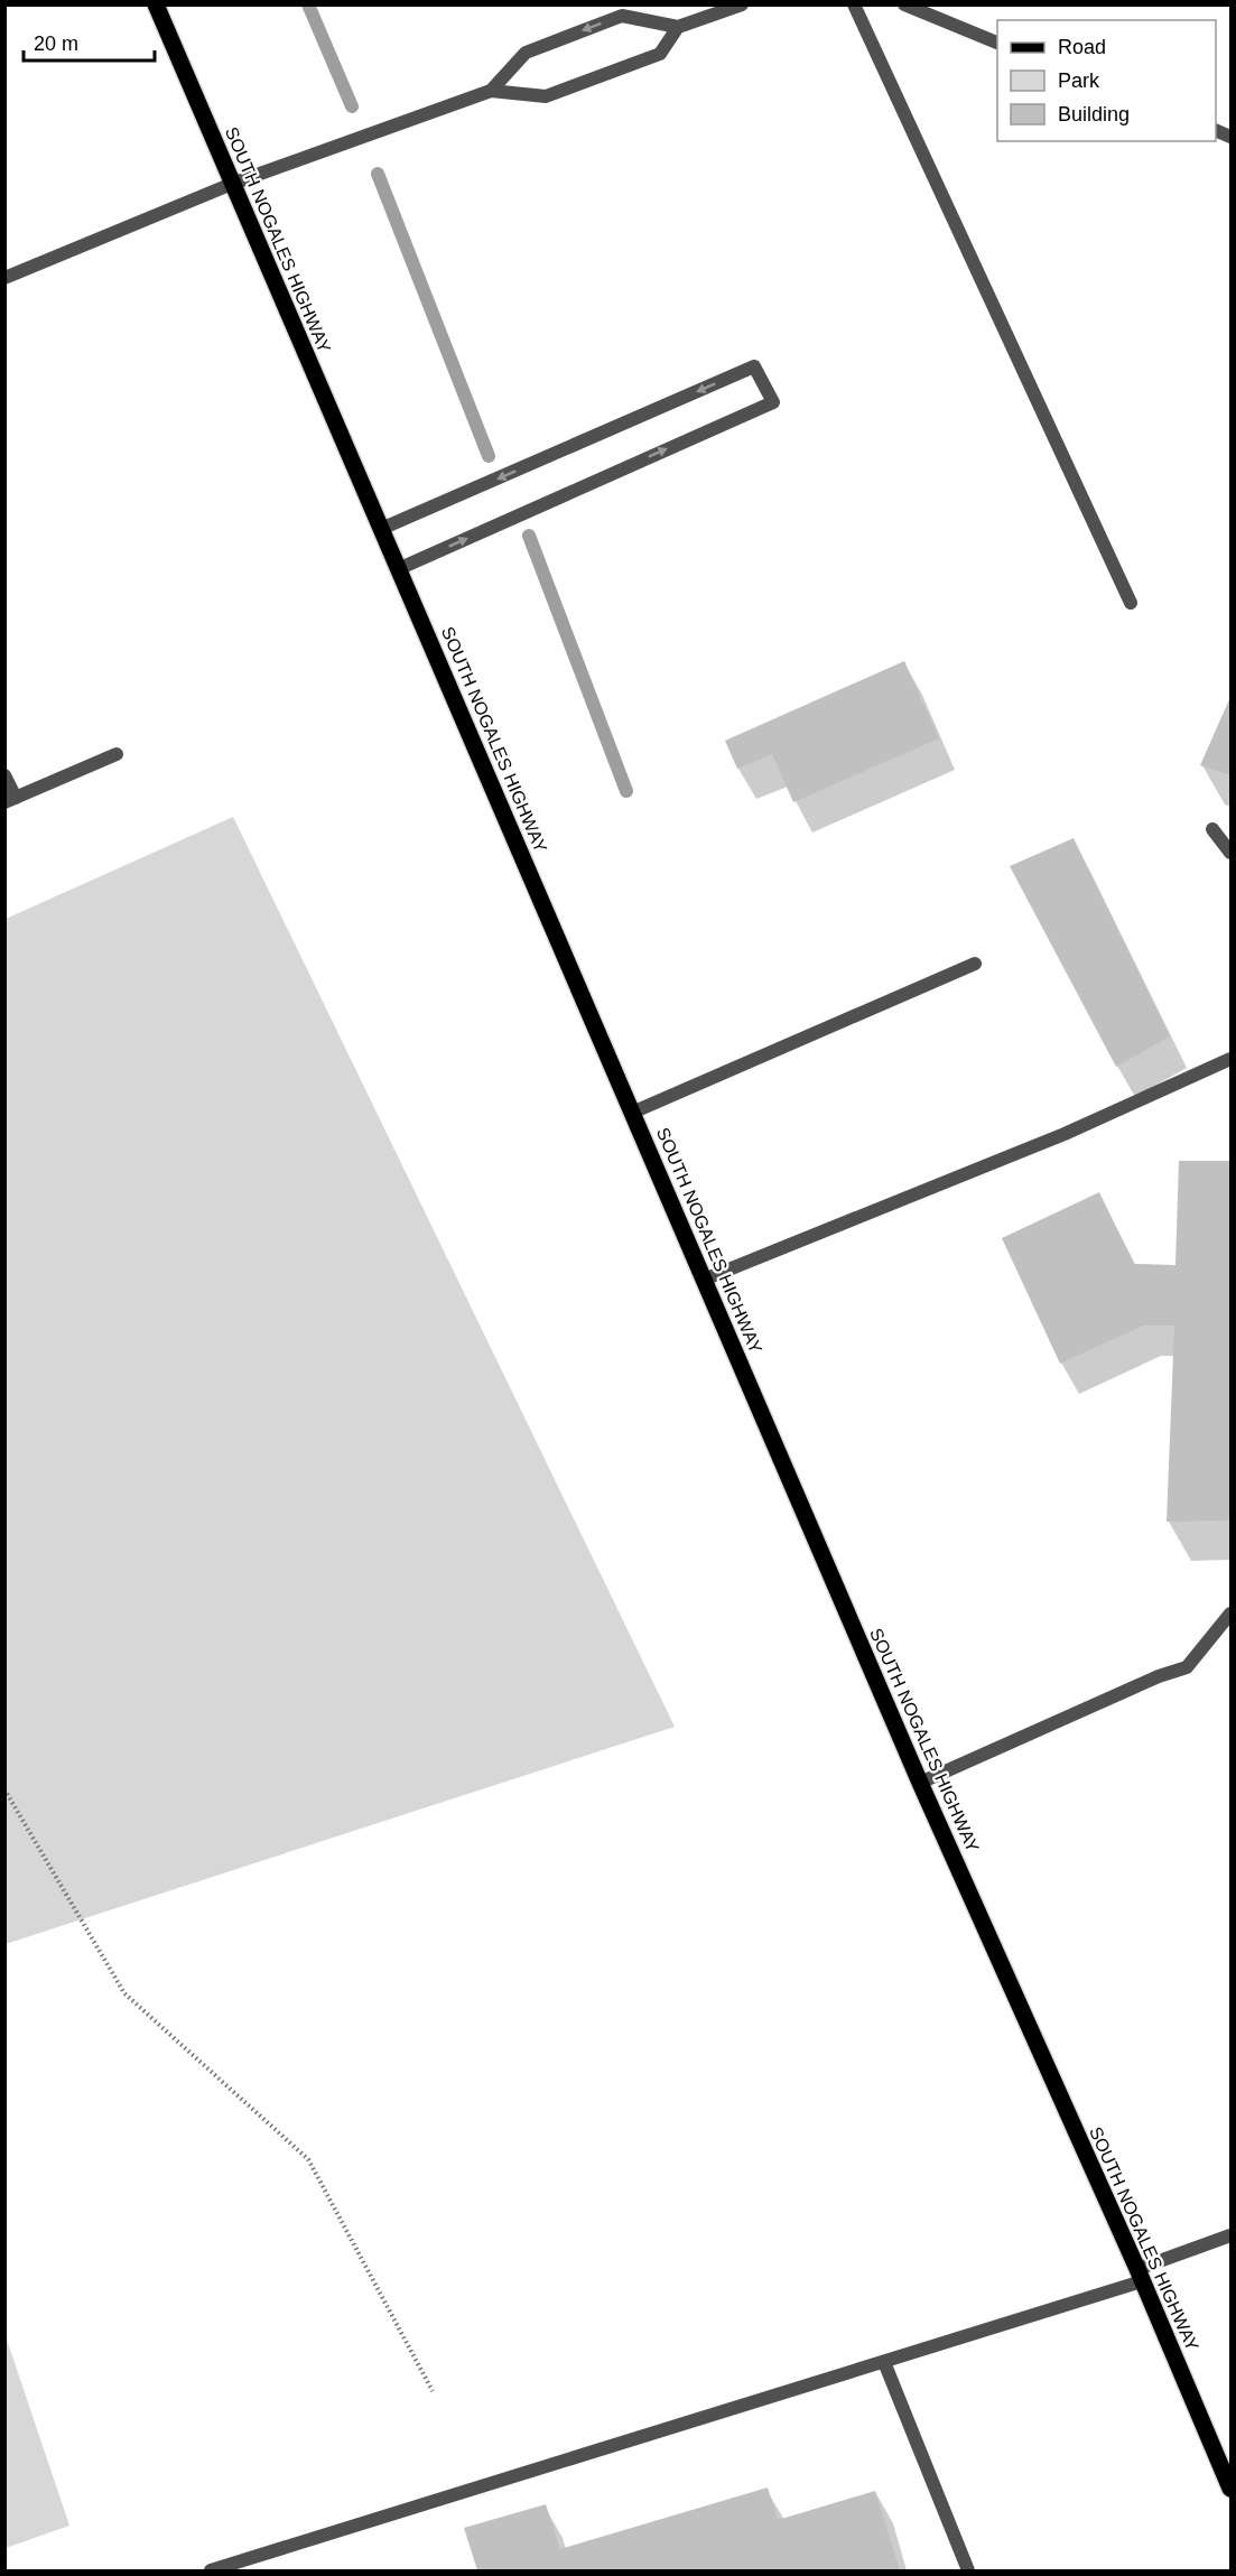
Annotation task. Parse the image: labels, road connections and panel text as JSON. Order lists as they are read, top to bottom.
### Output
{
  "streets": {
    "main road": ["SOUTH NOGALES HIGHWAY"]
  },
  "legend": ["Road", "Park", "Building"],
  "scale_bar": "20 m"
}
